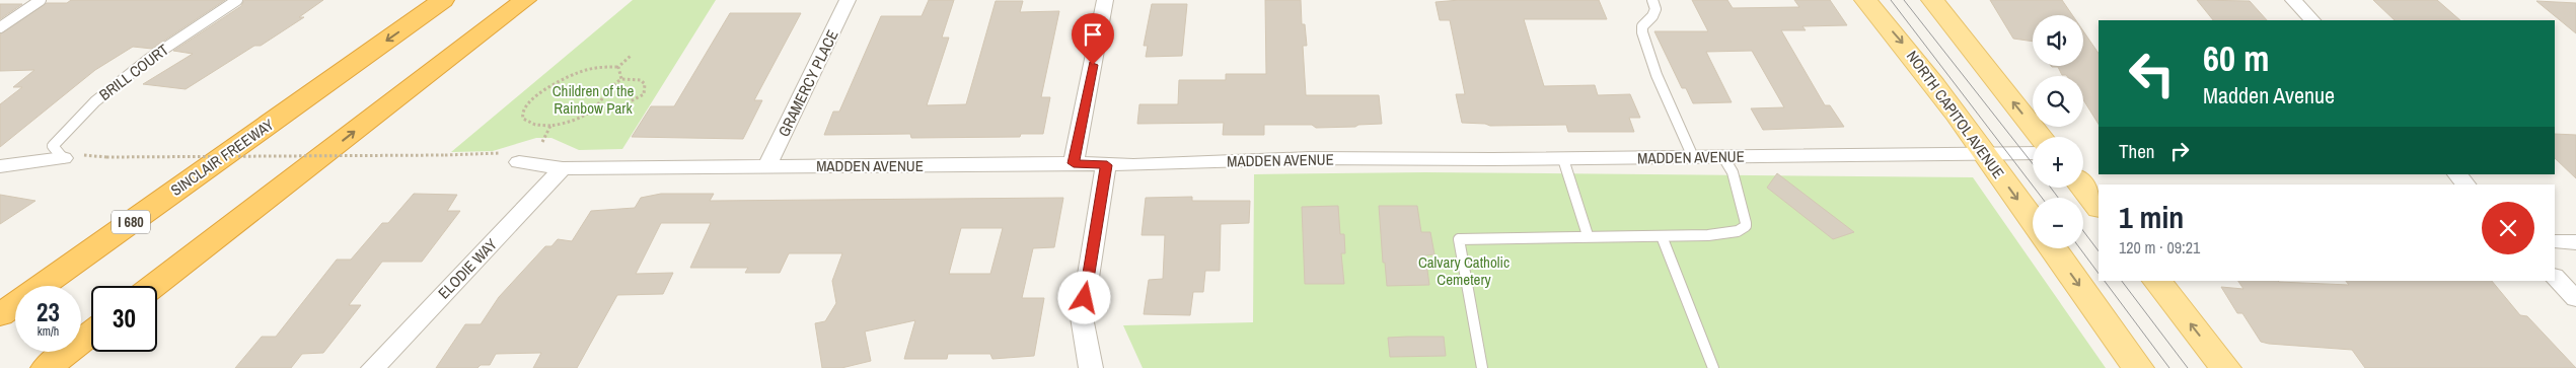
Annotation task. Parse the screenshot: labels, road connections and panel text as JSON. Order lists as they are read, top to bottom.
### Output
{
  "streets": {
    "highway": ["SINCLAIR FREEWAY", "I 680"],
    "main road": ["NORTH CAPITOL AVENUE"],
    "street": ["GRAMERCY PLACE", "MADDEN AVENUE", "ELODIE WAY"],
    "lane": ["BRILL COURT"]
  },
  "crossings": [
    ["GRAMERCY PLACE", "MADDEN AVENUE"],
    ["NORTH CAPITOL AVENUE", "MADDEN AVENUE"],
    ["MADDEN AVENUE", "ELODIE WAY"]
  ],
  "parks": ["Children of the Rainbow Park", "Calvary Catholic Cemetery"],
  "page": {
    "map_buttons": ["+", "−"],
    "turn": ["60 m", "Madden Avenue"],
    "then": "Then",
    "heading": ["1 min", "120 m · 09:21"],
    "speed": "23 km/h",
    "limit": "30"
  }
}
